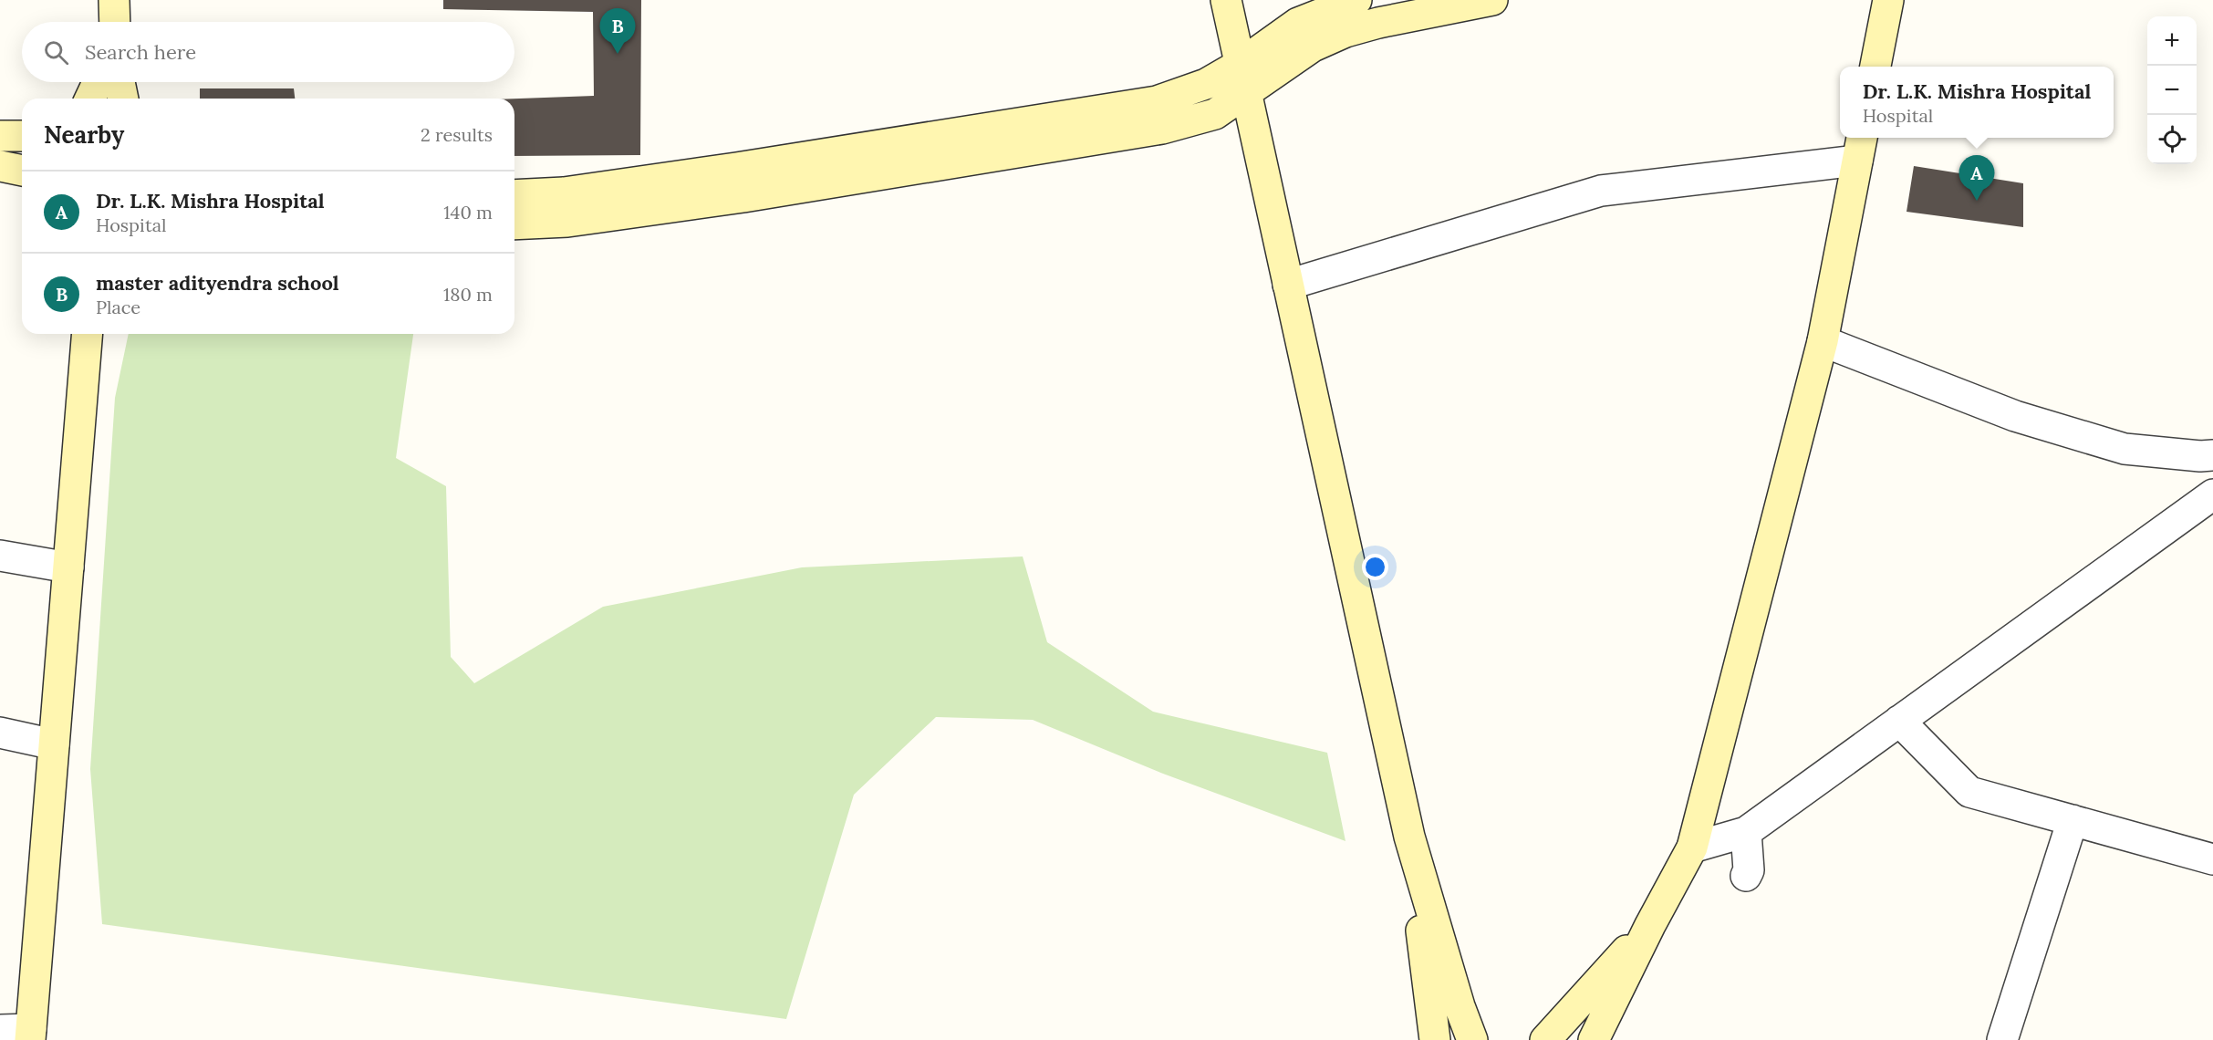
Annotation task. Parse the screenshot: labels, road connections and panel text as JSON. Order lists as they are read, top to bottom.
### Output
{
  "page": {
    "pins": ["B", "A"],
    "map_buttons": ["+", "−"],
    "search": "Search here",
    "popup": ["Dr. L.K. Mishra Hospital", "Hospital"],
    "heading": ["Nearby", "2 results"],
    "list": [
      {
        "mark": "A",
        "name": "Dr. L.K. Mishra Hospital",
        "note": "Hospital",
        "value": "140 m"
      },
      {
        "mark": "B",
        "name": "master adityendra school",
        "note": "Place",
        "value": "180 m"
      }
    ]
  }
}
